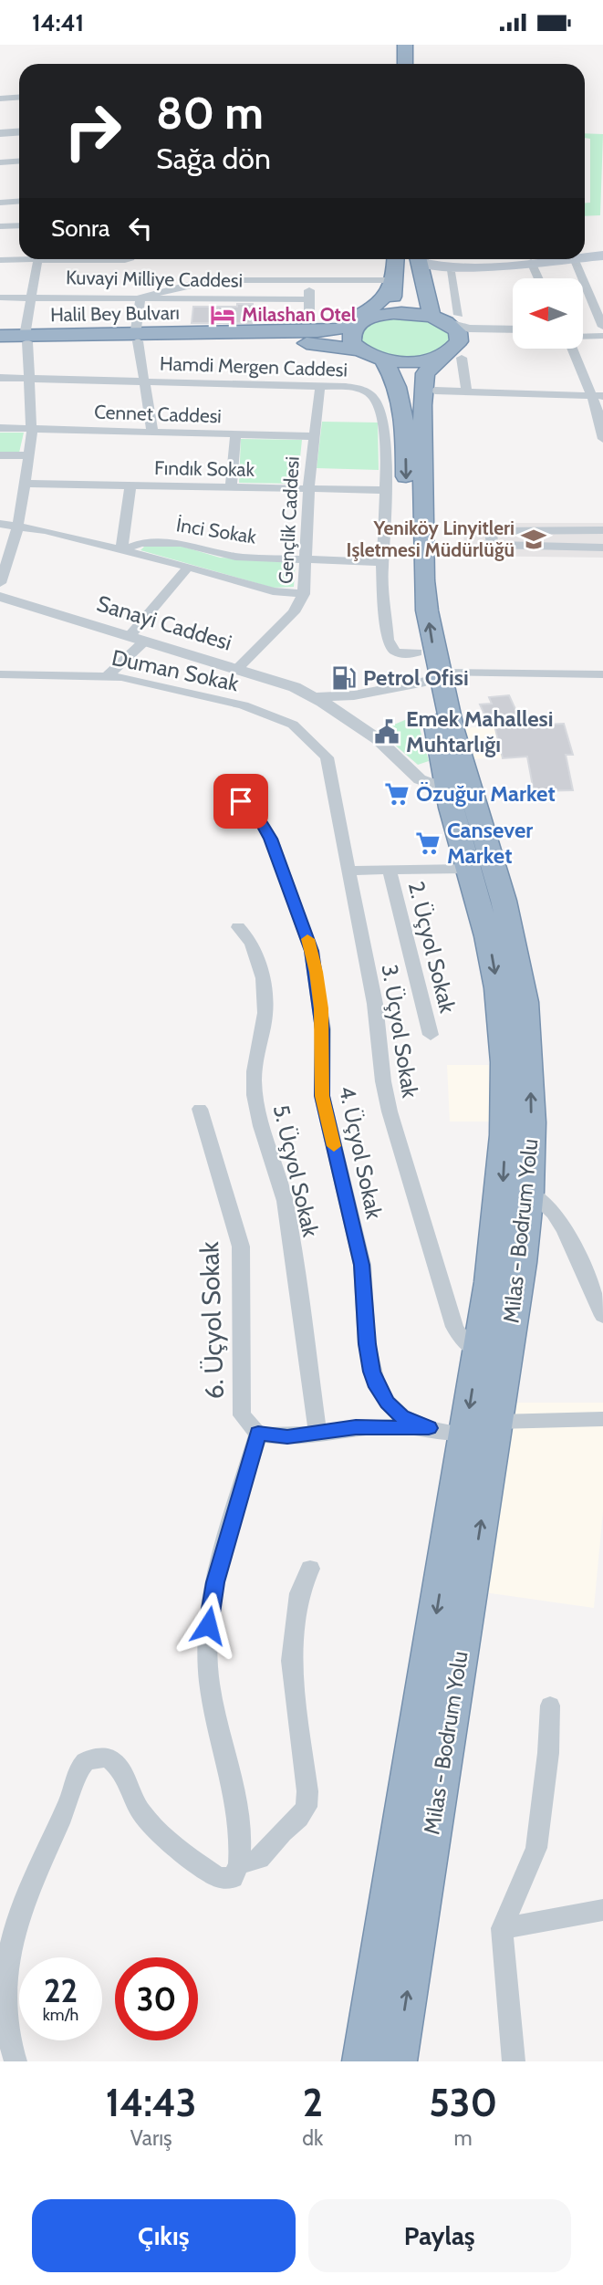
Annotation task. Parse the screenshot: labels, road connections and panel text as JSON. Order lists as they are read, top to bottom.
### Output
{
  "streets": {
    "highway": ["Halil Bey Bulvarı", "Milas - Bodrum Yolu"],
    "street": [
      "Kuvayi Milliye Caddesi",
      "Hamdi Mergen Caddesi",
      "Cennet Caddesi",
      "Fındık Sokak",
      "Gençlik Caddesi",
      "İnci Sokak",
      "Sanayi Caddesi",
      "Duman Sokak",
      "2. Üçyol Sokak",
      "3. Üçyol Sokak",
      "4. Üçyol Sokak",
      "5. Üçyol Sokak",
      "6. Üçyol Sokak"
    ]
  },
  "crossings": [
    ["Hamdi Mergen Caddesi", "Fındık Sokak"],
    ["Hamdi Mergen Caddesi", "Gençlik Caddesi"],
    ["Hamdi Mergen Caddesi", "İnci Sokak"],
    ["Hamdi Mergen Caddesi", "Sanayi Caddesi"],
    ["Hamdi Mergen Caddesi", "Milas - Bodrum Yolu"],
    ["Cennet Caddesi", "Gençlik Caddesi"],
    ["Fındık Sokak", "Gençlik Caddesi"],
    ["Gençlik Caddesi", "İnci Sokak"],
    ["Gençlik Caddesi", "Sanayi Caddesi"],
    ["Sanayi Caddesi", "Milas - Bodrum Yolu"],
    ["Duman Sokak", "3. Üçyol Sokak"],
    ["3. Üçyol Sokak", "Milas - Bodrum Yolu"]
  ],
  "places": {
    "hotel": ["Milashan Otel"],
    "school or university": ["Yeniköy Linyitleri Işletmesi Müdürlüğü"],
    "fuel station": ["Petrol Ofisi"],
    "public building": ["Emek Mahallesi Muhtarlığı"],
    "supermarket": ["Özuğur Market", "Cansever Market"]
  },
  "north": "left",
  "page": {
    "status": "14:41",
    "turn": ["80 m", "Sağa dön"],
    "then": "Sonra",
    "speed": "22 km/h",
    "limit": "30",
    "eta": [
      "14:43",
      "Varış",
      "2",
      "dk",
      "530",
      "m"
    ],
    "buttons": ["Çıkış", "Paylaş"]
  }
}
